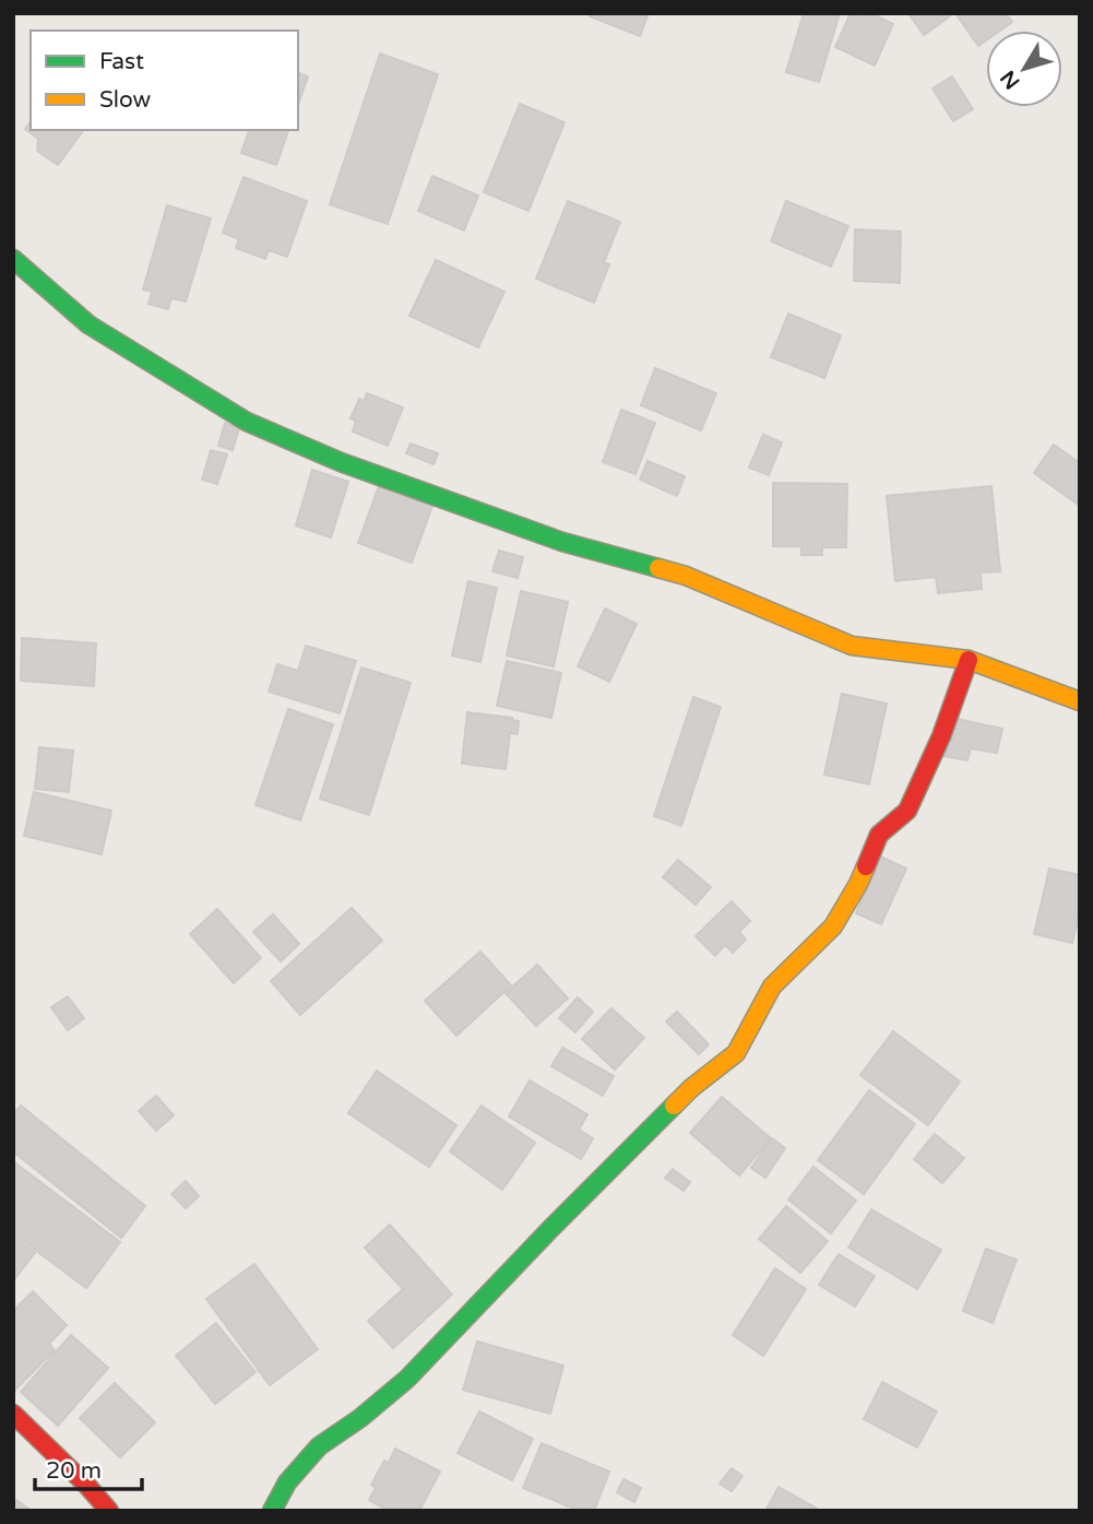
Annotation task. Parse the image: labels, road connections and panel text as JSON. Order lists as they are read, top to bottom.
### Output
{
  "legend": ["Fast", "Slow"],
  "scale_bar": "20 m",
  "north": "bottom left"
}
